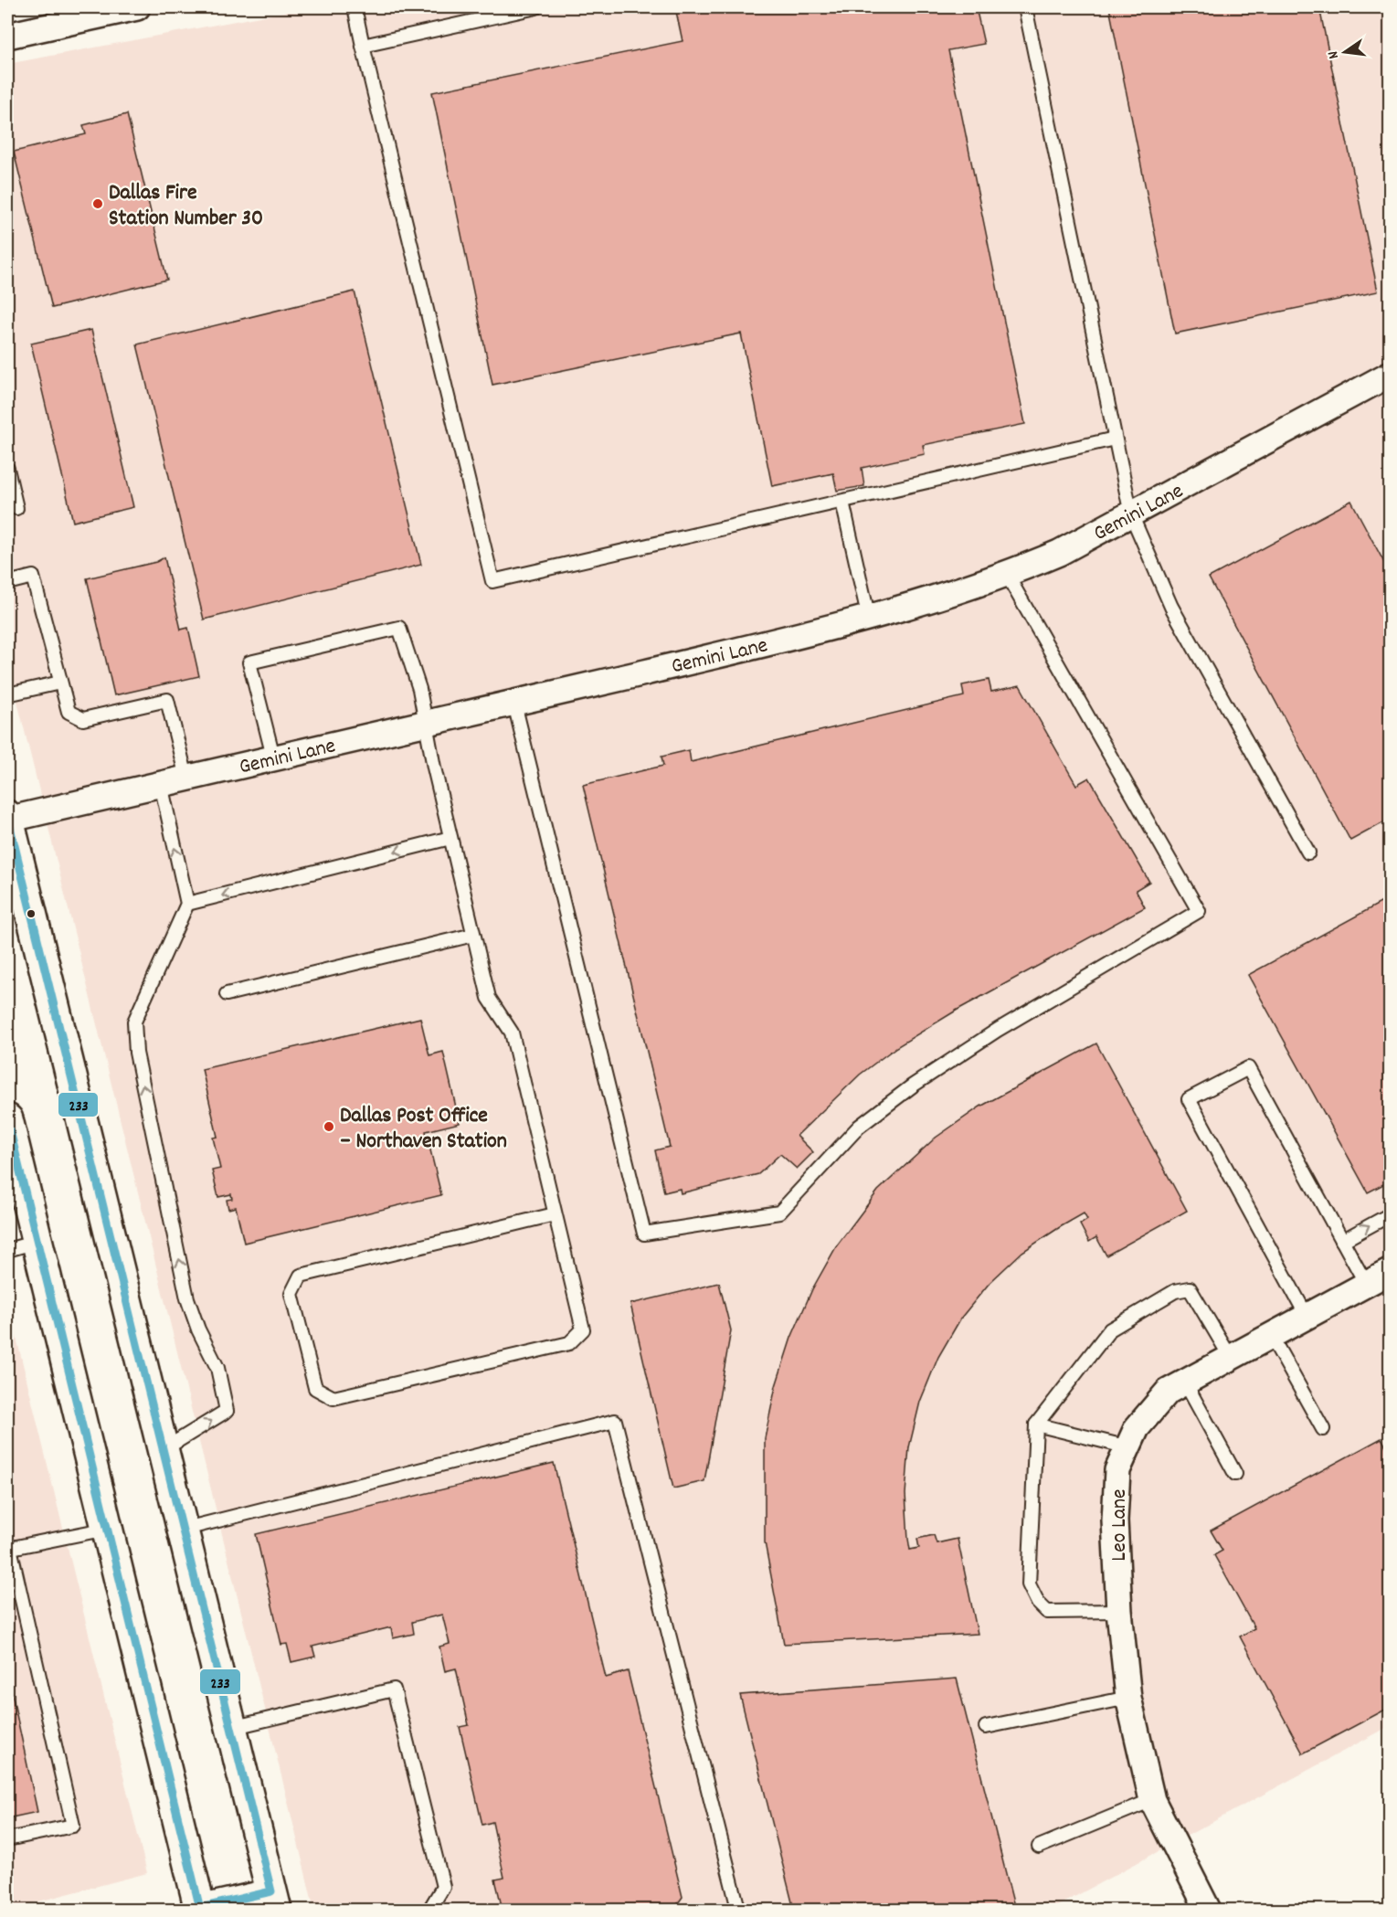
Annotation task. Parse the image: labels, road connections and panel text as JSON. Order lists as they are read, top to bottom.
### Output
{
  "streets": {
    "street": ["Gemini Lane", "Leo Lane"]
  },
  "places": ["Dallas Fire Station Number 30", "Dallas Post Office – Northaven Station"],
  "lines": ["transit line 233"],
  "north": "left"
}
